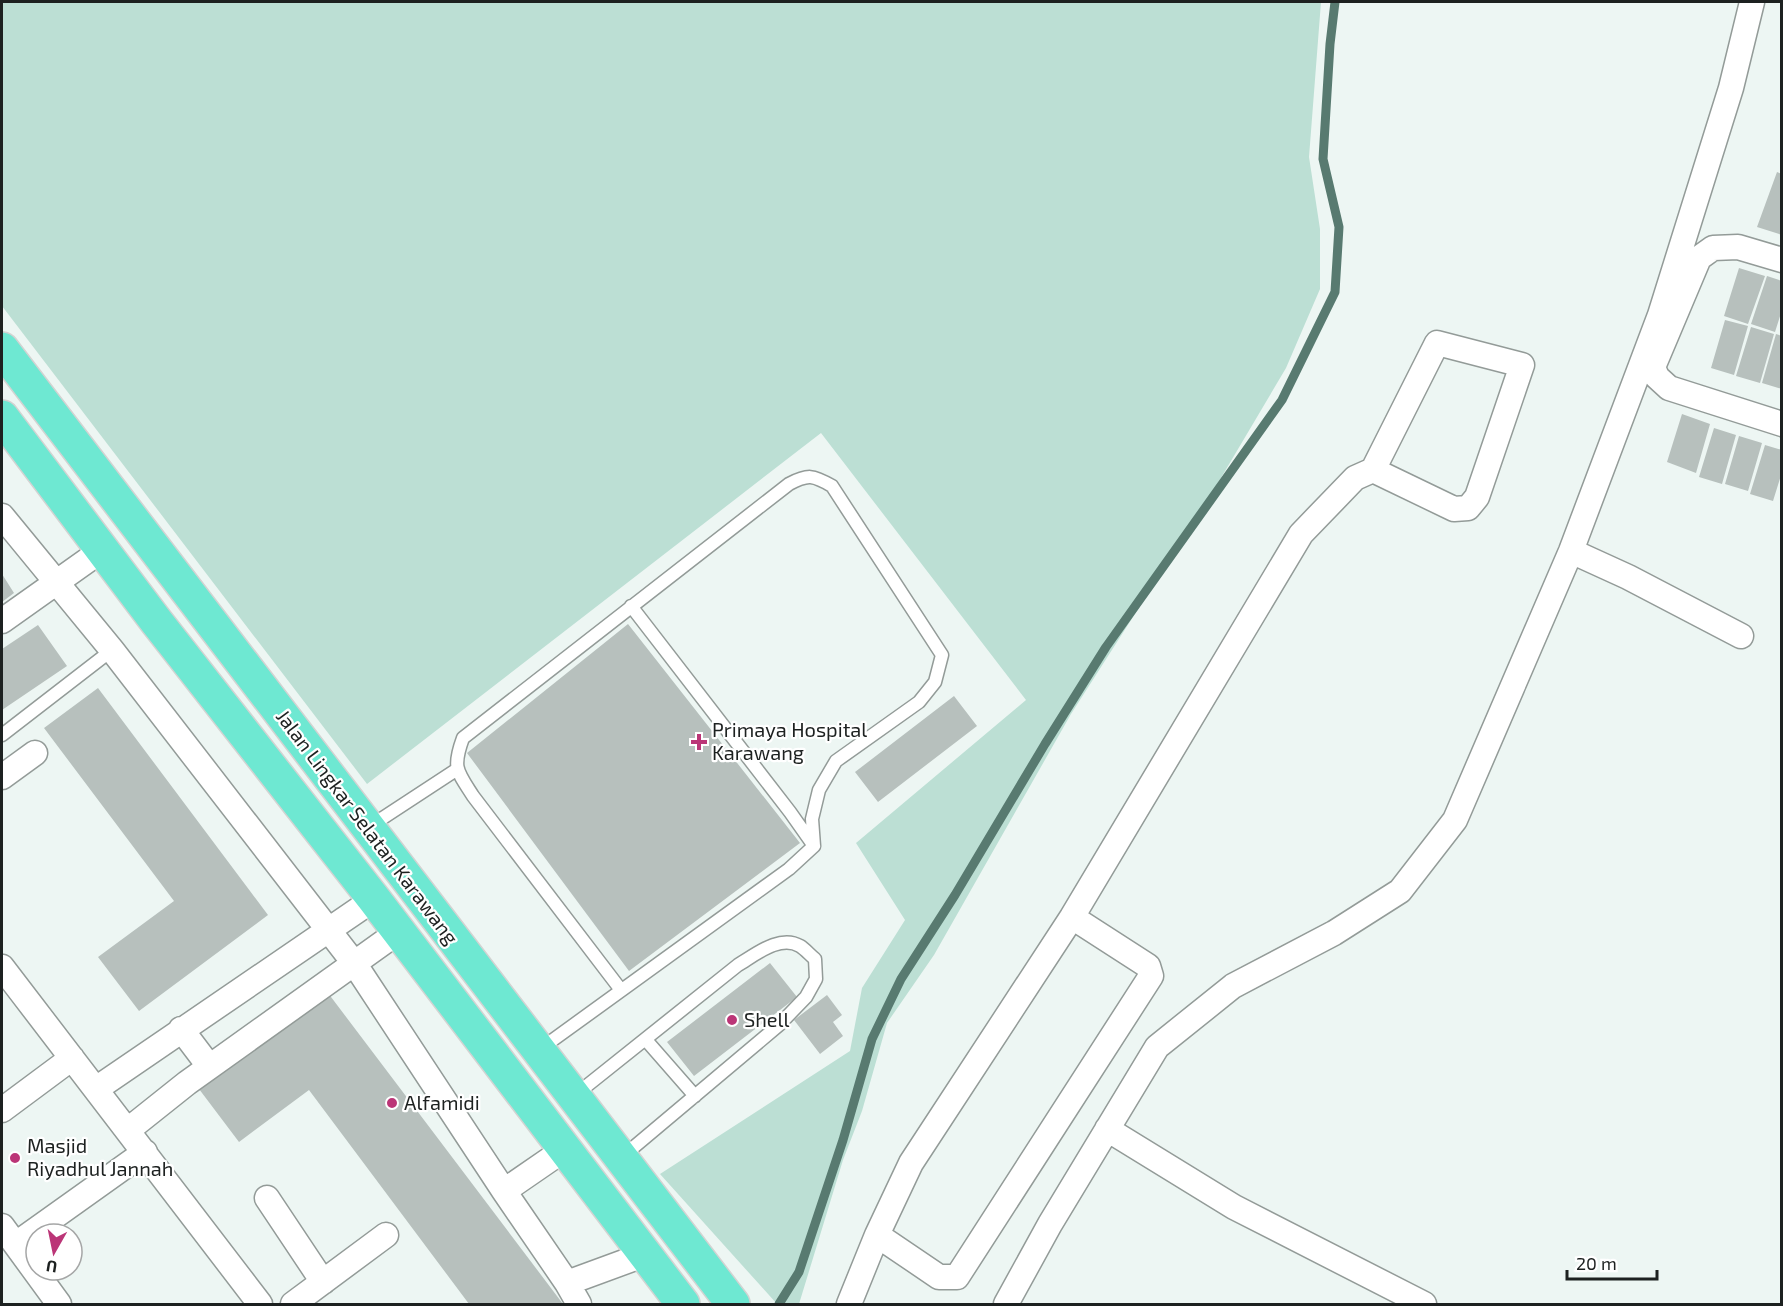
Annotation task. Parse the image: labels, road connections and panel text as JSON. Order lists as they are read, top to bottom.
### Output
{
  "streets": {
    "main road": ["Jalan Lingkar Selatan Karawang"]
  },
  "places": {
    "health": ["Primaya Hospital Karawang"],
    "other": ["Shell", "Alfamidi", "Masjid Riyadhul Jannah"]
  },
  "scale_bar": "20 m",
  "north": "bottom"
}
